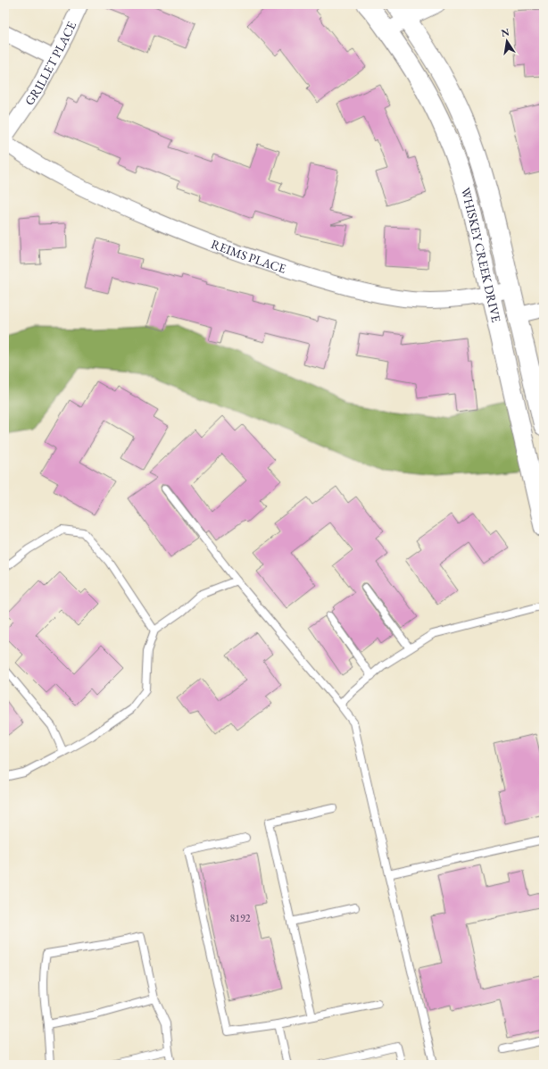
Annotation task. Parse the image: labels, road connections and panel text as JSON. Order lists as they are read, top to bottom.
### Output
{
  "streets": {
    "street": ["GRILLET PLACE", "REIMS PLACE", "WHISKEY CREEK DRIVE"]
  },
  "crossings": [
    ["REIMS PLACE", "WHISKEY CREEK DRIVE"]
  ],
  "house_numbers": ["8192"],
  "north": "top"
}
